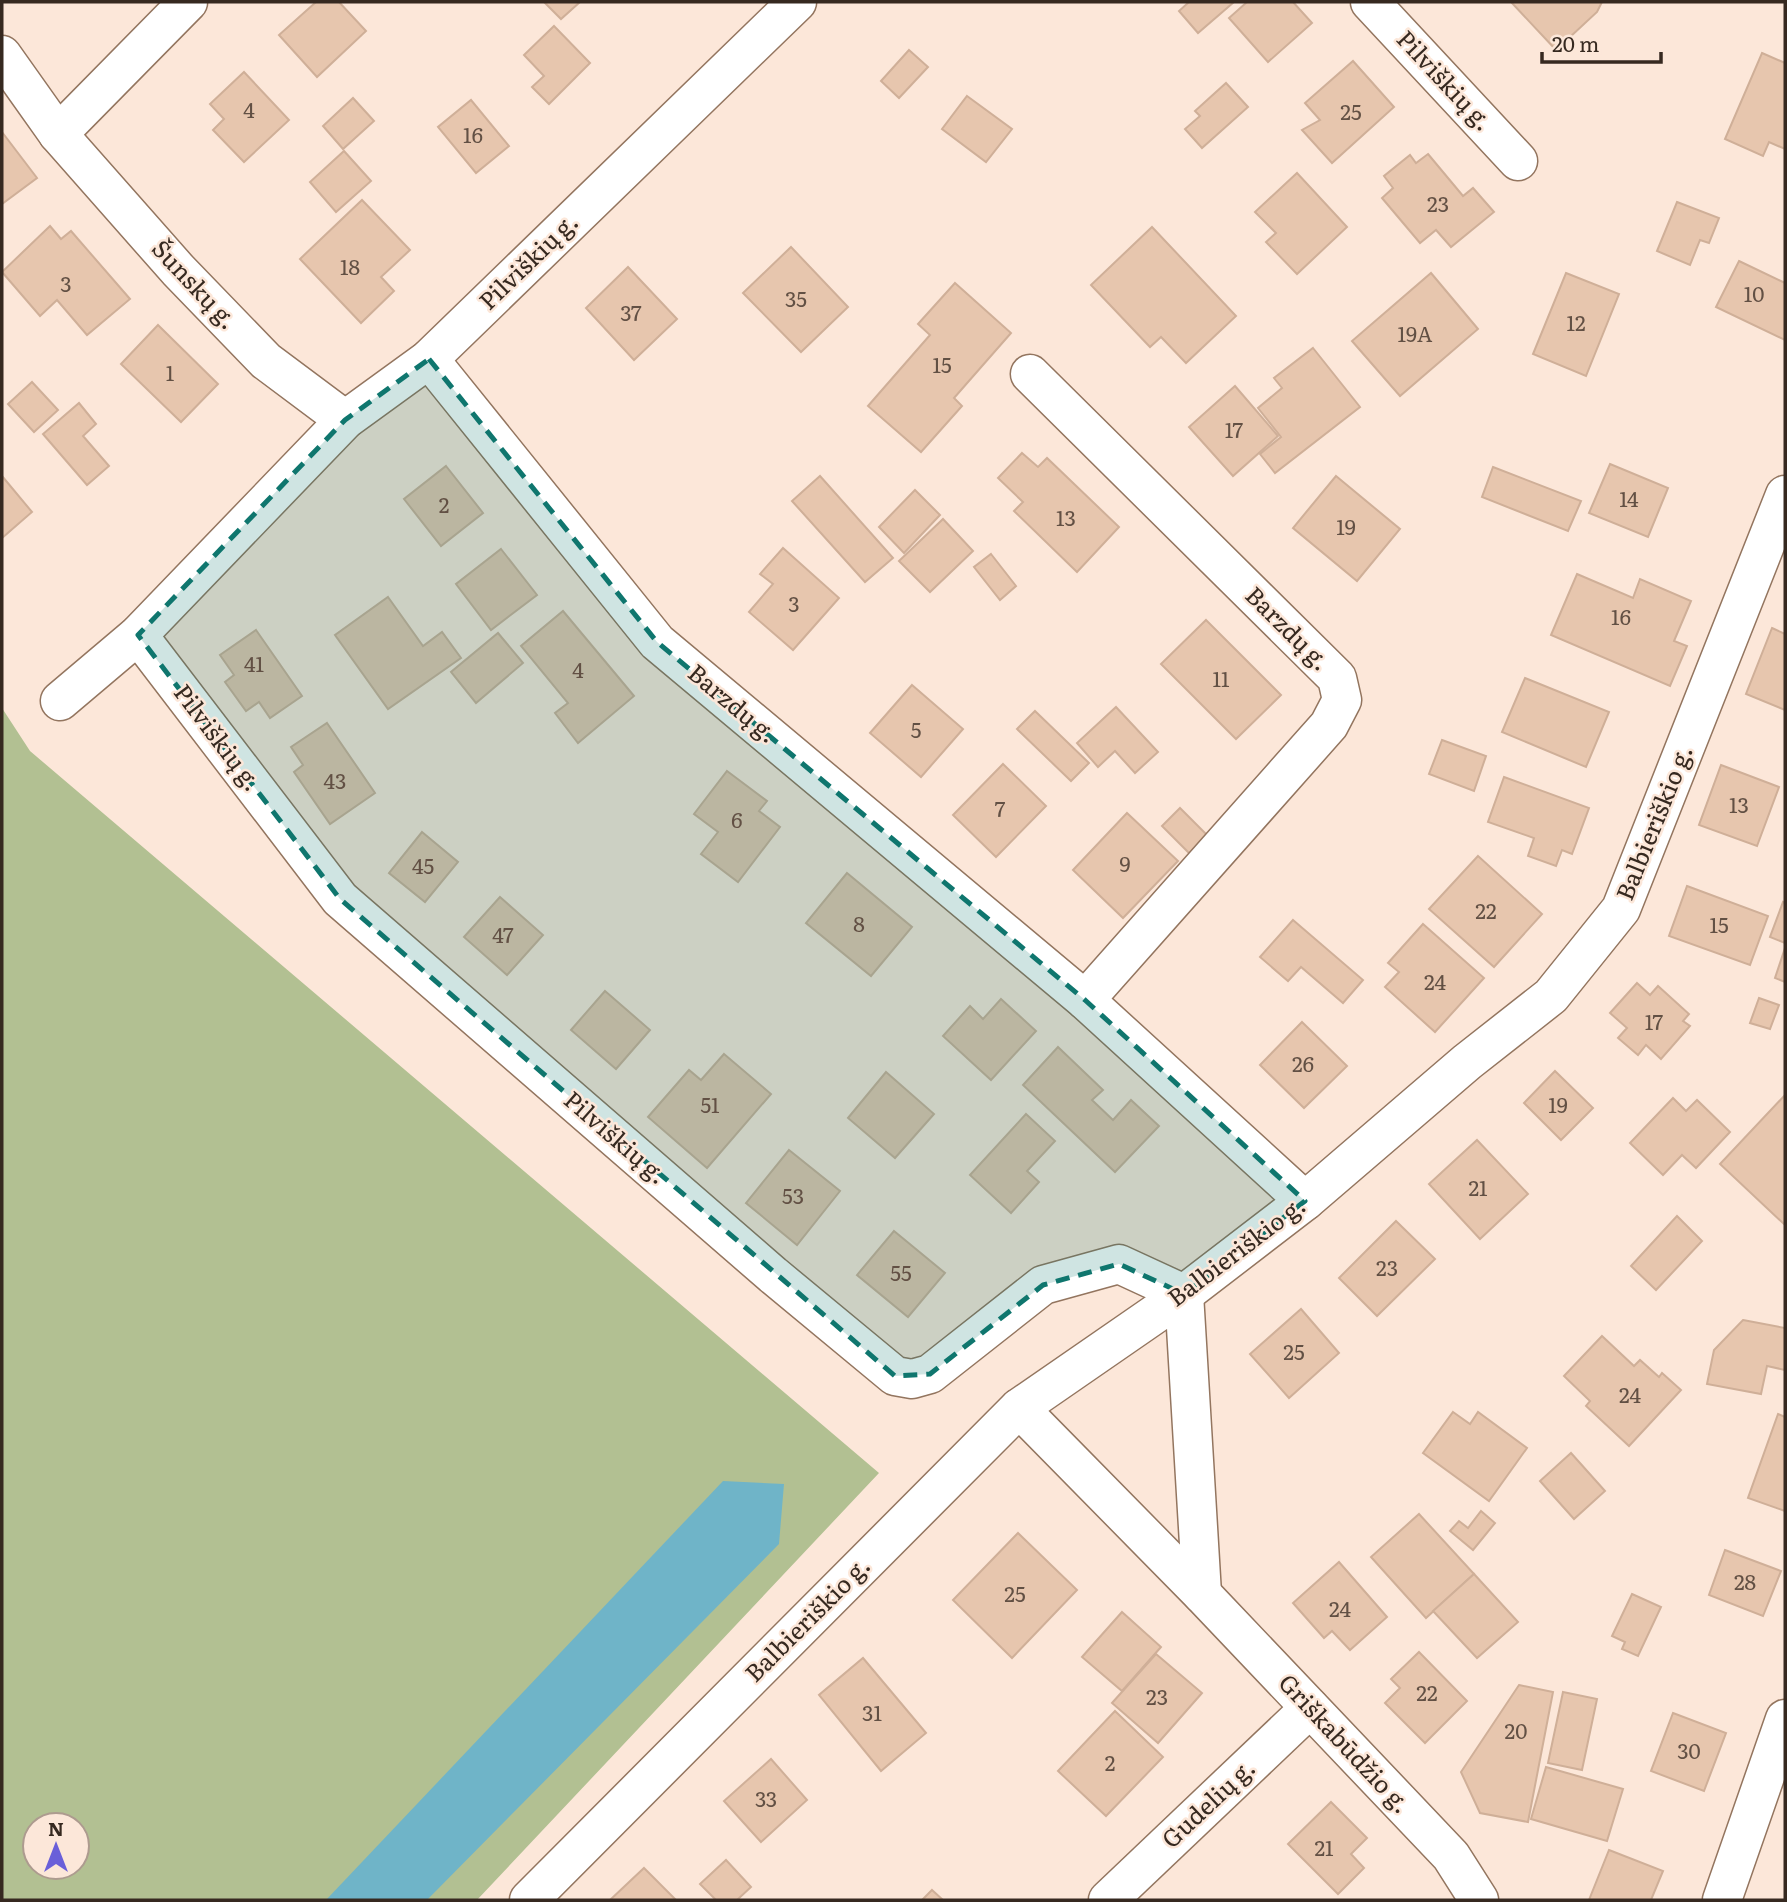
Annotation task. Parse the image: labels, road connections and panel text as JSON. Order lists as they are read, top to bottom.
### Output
{
  "streets": {
    "street": [
      "Pilviškių g.",
      "Šunskų g.",
      "Barzdų g.",
      "Balbieriškio g.",
      "Griškabūdžio g.",
      "Gudelių g."
    ]
  },
  "crossings": [
    ["Pilviškių g.", "Šunskų g."],
    ["Pilviškių g.", "Barzdų g."],
    ["Pilviškių g.", "Balbieriškio g."],
    ["Barzdų g.", "Balbieriškio g."],
    ["Balbieriškio g.", "Griškabūdžio g."],
    ["Griškabūdžio g.", "Gudelių g."]
  ],
  "house_numbers": [
    "4",
    "25",
    "16",
    "23",
    "18",
    "3",
    "10",
    "35",
    "37",
    "12",
    "19A",
    "15",
    "1",
    "17",
    "14",
    "2",
    "13",
    "19",
    "3",
    "16",
    "41",
    "4",
    "11",
    "5",
    "43",
    "13",
    "7",
    "6",
    "9",
    "45",
    "22",
    "8",
    "15",
    "47",
    "24",
    "17",
    "26",
    "51",
    "19",
    "21",
    "53",
    "23",
    "55",
    "25",
    "24",
    "28",
    "25",
    "24",
    "22",
    "23",
    "31",
    "20",
    "30",
    "2",
    "33",
    "21"
  ],
  "scale_bar": "20 m",
  "north": "top"
}
